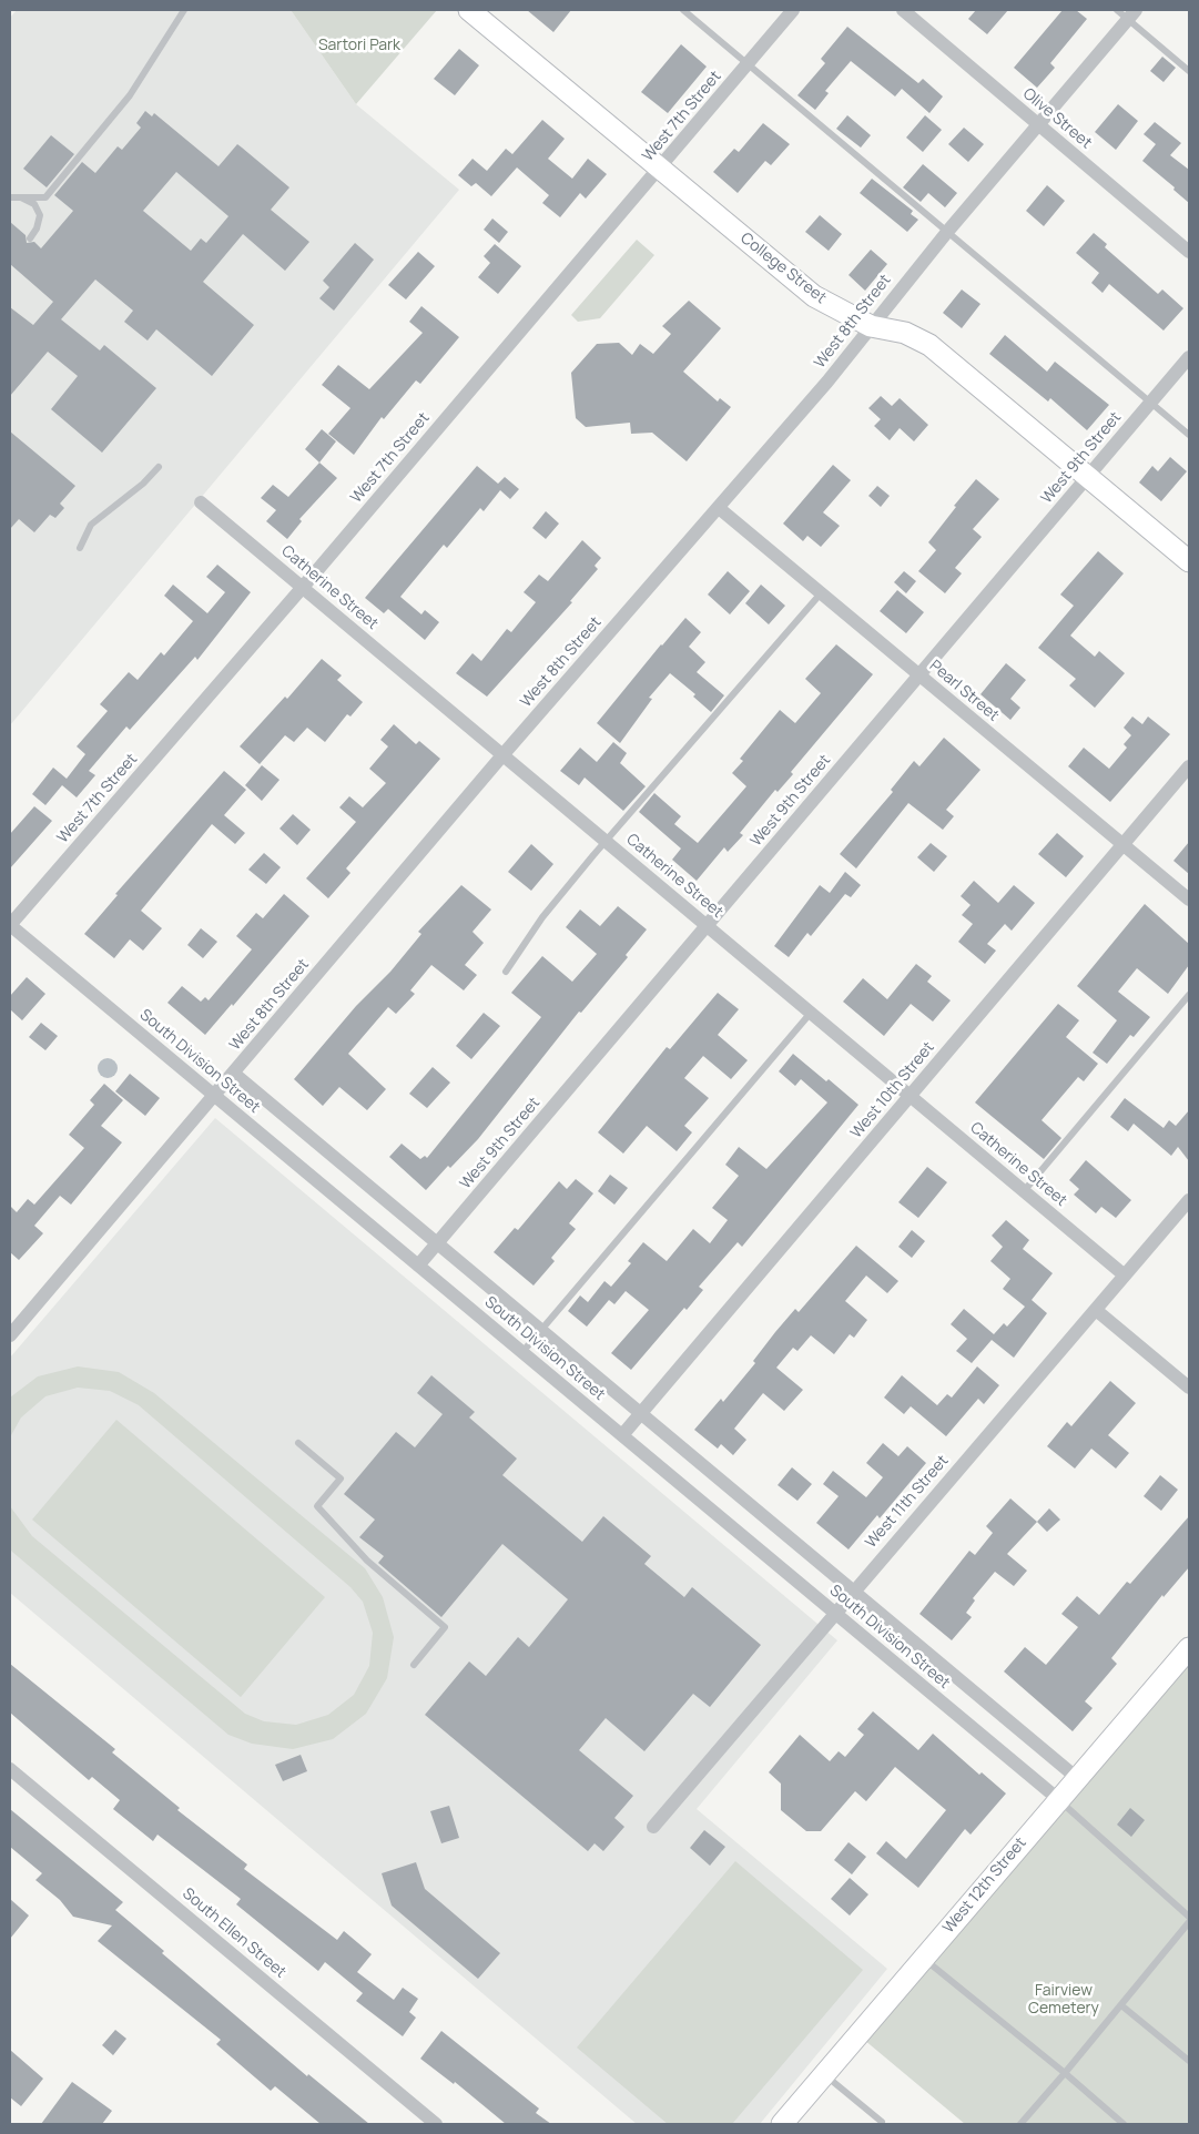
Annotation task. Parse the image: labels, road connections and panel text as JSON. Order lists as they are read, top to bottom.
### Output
{
  "streets": {
    "street": [
      "West 7th Street",
      "Olive Street",
      "College Street",
      "West 8th Street",
      "West 9th Street",
      "Catherine Street",
      "Pearl Street",
      "South Division Street",
      "West 10th Street",
      "West 11th Street",
      "West 12th Street",
      "South Ellen Street"
    ]
  },
  "crossings": [
    ["West 7th Street", "College Street"],
    ["West 7th Street", "Catherine Street"],
    ["West 7th Street", "South Division Street"],
    ["Olive Street", "West 8th Street"],
    ["College Street", "West 8th Street"],
    ["College Street", "West 9th Street"],
    ["West 8th Street", "Catherine Street"],
    ["West 8th Street", "Pearl Street"],
    ["West 8th Street", "South Division Street"],
    ["West 9th Street", "Catherine Street"],
    ["West 9th Street", "Pearl Street"],
    ["West 9th Street", "South Division Street"],
    ["Catherine Street", "West 10th Street"],
    ["Catherine Street", "West 11th Street"],
    ["Pearl Street", "West 10th Street"],
    ["South Division Street", "West 10th Street"],
    ["South Division Street", "West 11th Street"],
    ["South Division Street", "West 12th Street"]
  ],
  "parks": ["Sartori Park", "Fairview Cemetery"]
}
